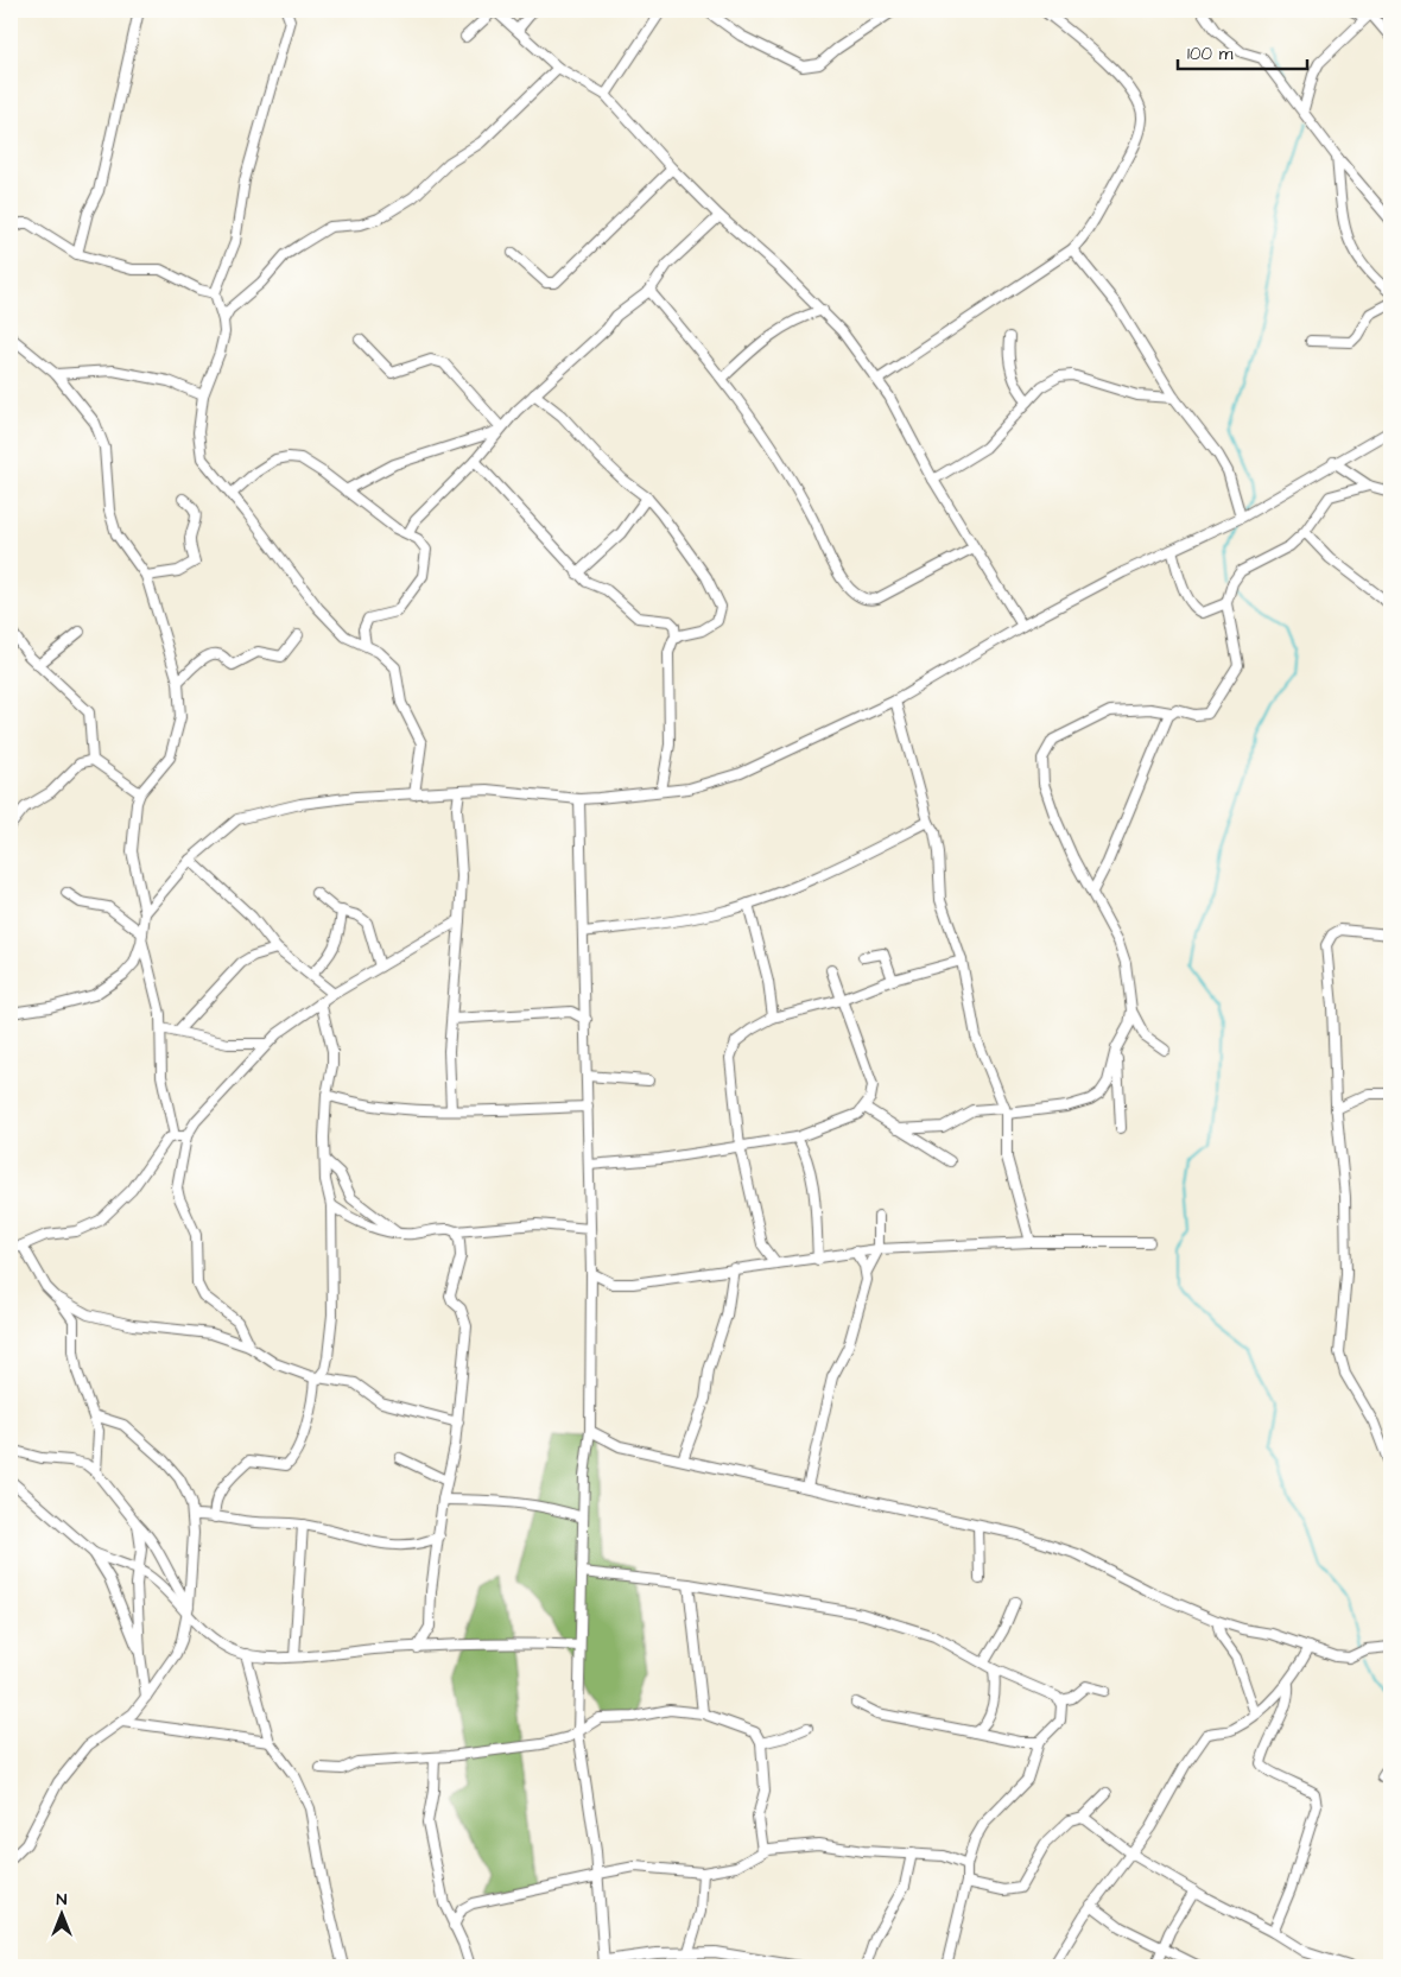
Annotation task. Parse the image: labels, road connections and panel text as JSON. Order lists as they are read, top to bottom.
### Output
{
  "scale_bar": "100 m",
  "north": "top"
}
